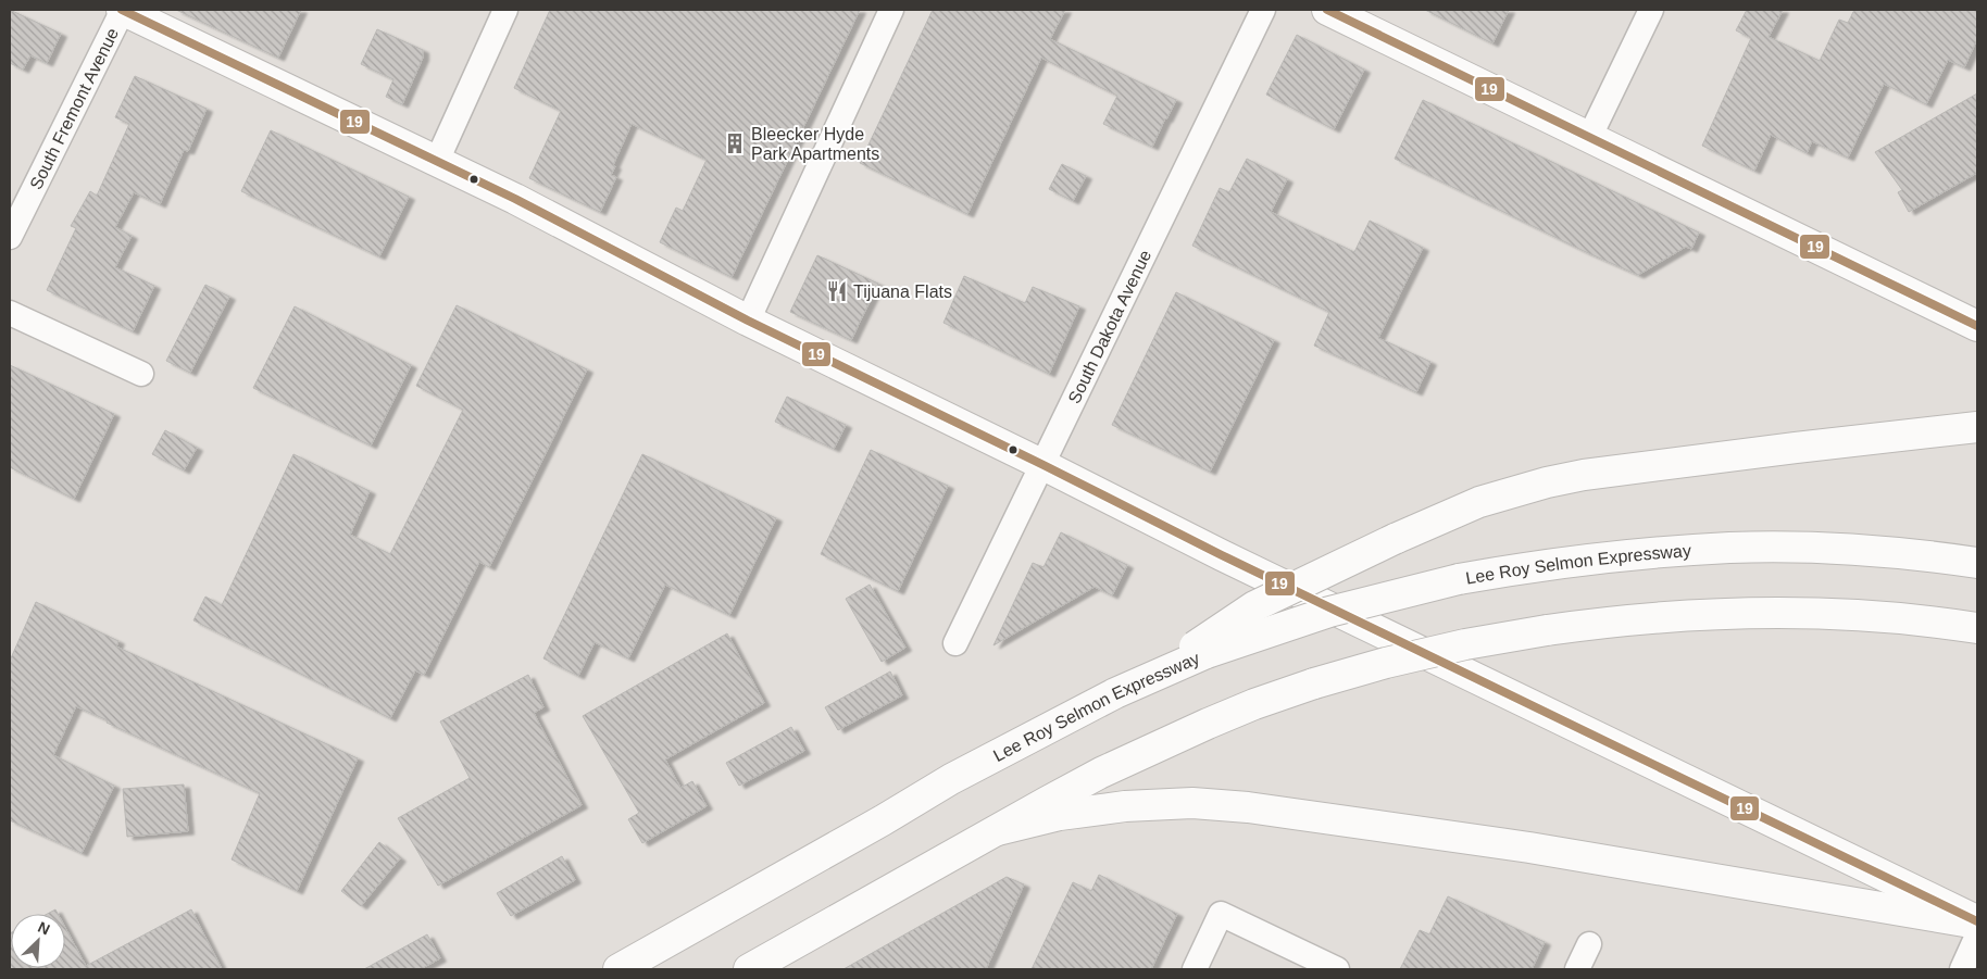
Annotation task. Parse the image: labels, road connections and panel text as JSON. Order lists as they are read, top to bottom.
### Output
{
  "streets": {
    "main road": ["Lee Roy Selmon Expressway"],
    "street": ["South Fremont Avenue", "South Dakota Avenue"]
  },
  "places": {
    "building": ["Bleecker Hyde Park Apartments"],
    "restaurant": ["Tijuana Flats"]
  },
  "lines": ["transit line 19"],
  "north": "top right"
}
